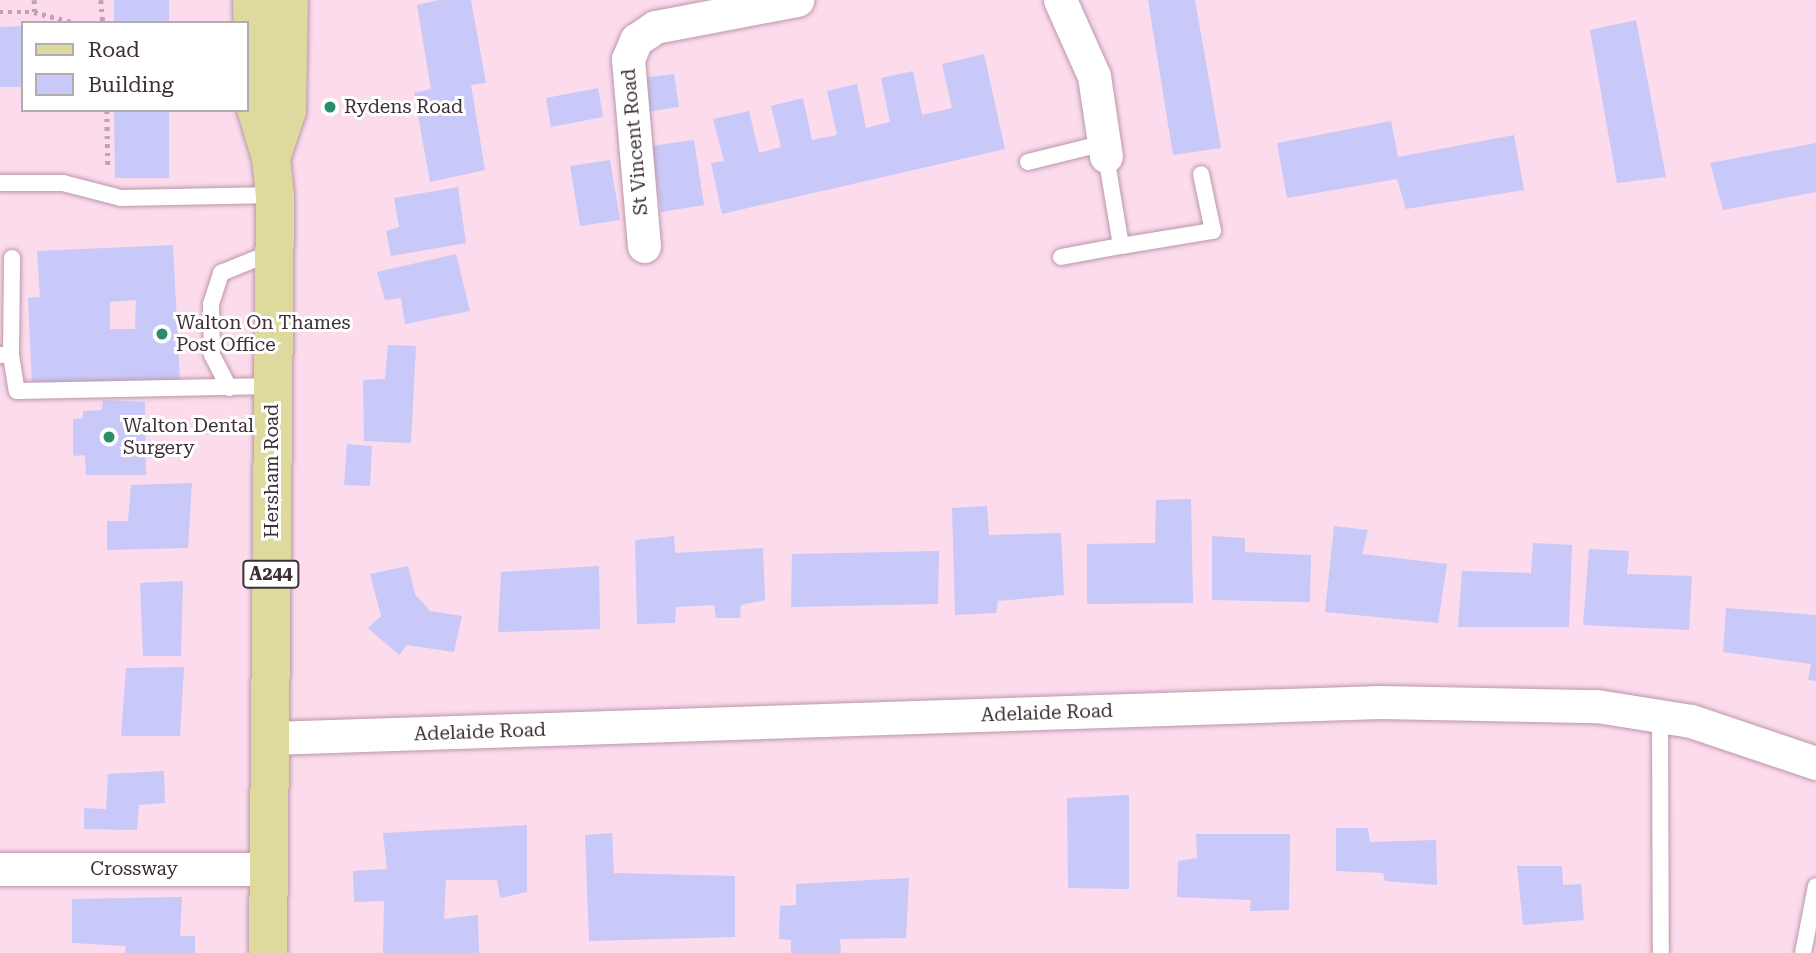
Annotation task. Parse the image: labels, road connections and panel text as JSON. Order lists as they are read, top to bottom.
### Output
{
  "streets": {
    "main road": ["Hersham Road", "A244"],
    "street": ["St Vincent Road", "Adelaide Road", "Crossway"]
  },
  "crossings": [
    ["Hersham Road", "Adelaide Road"],
    ["Hersham Road", "Crossway"]
  ],
  "places": ["Rydens Road", "Walton On Thames Post Office", "Walton Dental Surgery"],
  "legend": ["Road", "Building"]
}
